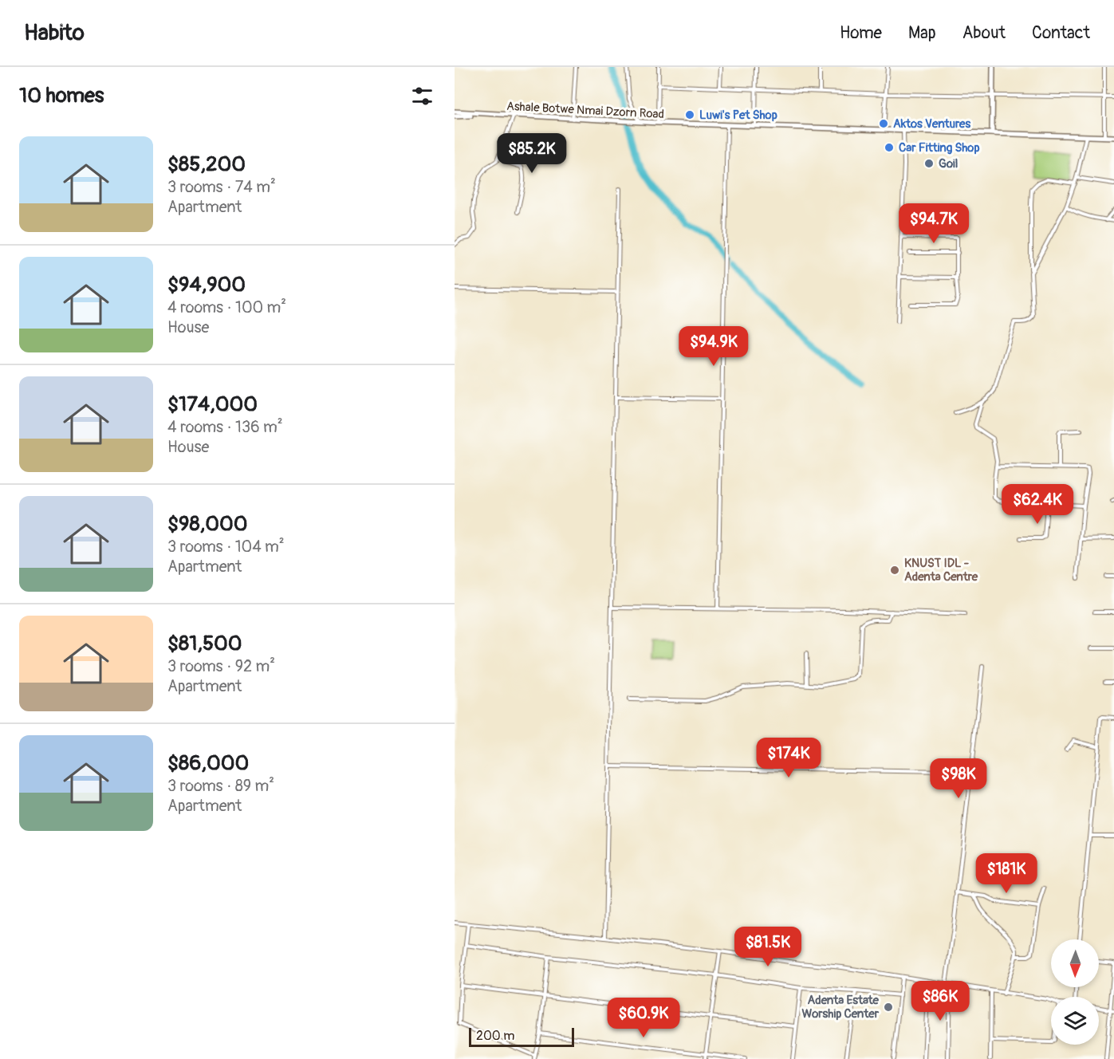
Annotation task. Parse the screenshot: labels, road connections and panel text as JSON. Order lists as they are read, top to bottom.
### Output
{
  "streets": {
    "main road": ["Ashale Botwe Nmai Dzorn Road"]
  },
  "places": [
    "Luwi's Pet Shop",
    "Aktos Ventures",
    "Car Fitting Shop",
    "Goil",
    "KNUST IDL - Adenta Centre",
    "Adenta Estate Worship Center"
  ],
  "scale_bar": "200 m",
  "north": "bottom",
  "page": {
    "header": "Habito",
    "nav": [
      "Home",
      "Map",
      "About",
      "Contact"
    ],
    "heading": "10 homes",
    "list": [
      {
        "name": "$85,200",
        "note": "3 rooms · 74 m² · Apartment"
      },
      {
        "name": "$94,900",
        "note": "4 rooms · 100 m² · House"
      },
      {
        "name": "$174,000",
        "note": "4 rooms · 136 m² · House"
      },
      {
        "name": "$98,000",
        "note": "3 rooms · 104 m² · Apartment"
      },
      {
        "name": "$81,500",
        "note": "3 rooms · 92 m² · Apartment"
      },
      {
        "name": "$86,000",
        "note": "3 rooms · 89 m² · Apartment"
      }
    ],
    "price": [
      "$85.2K",
      "$94.7K",
      "$94.9K",
      "$62.4K",
      "$174K",
      "$98K",
      "$181K",
      "$81.5K",
      "$86K",
      "$60.9K"
    ],
    "scale": "200 m"
  }
}
